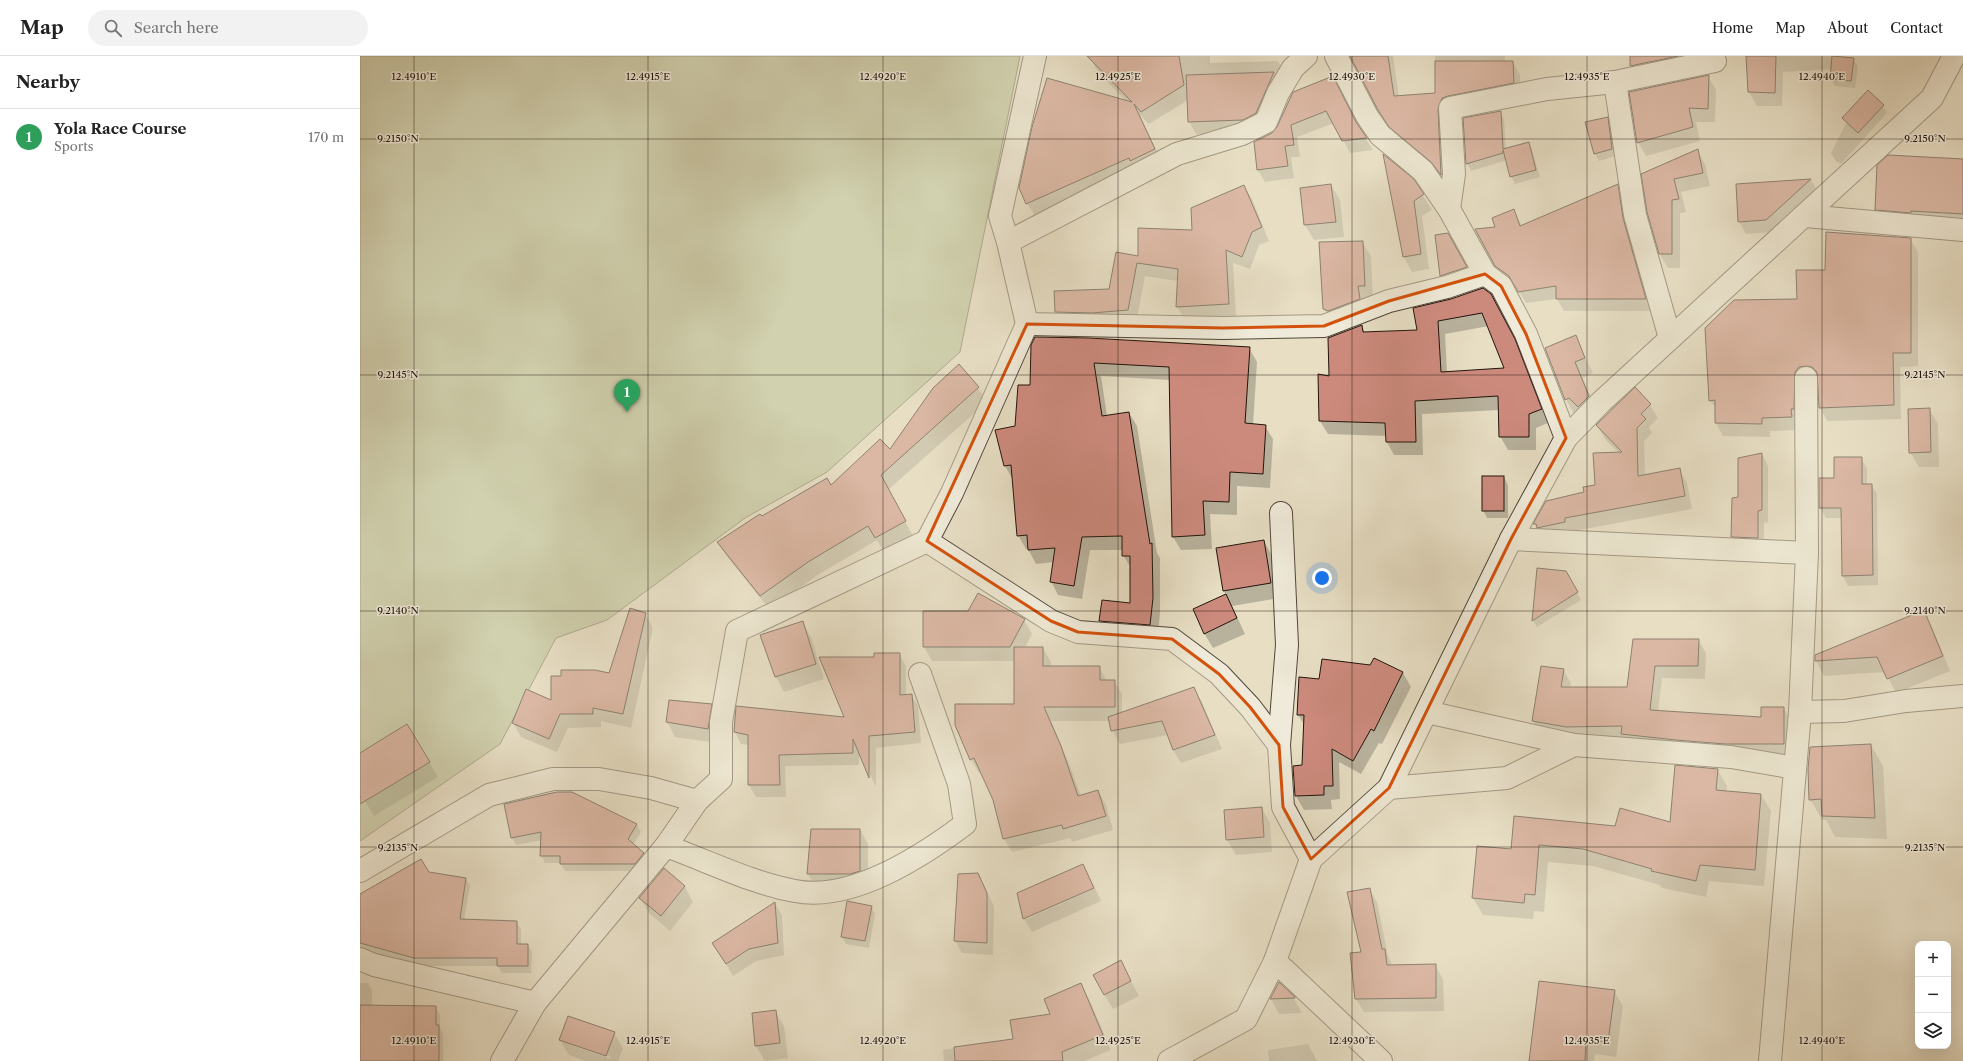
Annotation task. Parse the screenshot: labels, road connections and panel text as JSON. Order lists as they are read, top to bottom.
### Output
{
  "page": {
    "header": "Map",
    "search": "Search here",
    "nav": [
      "Home",
      "Map",
      "About",
      "Contact"
    ],
    "heading": "Nearby",
    "list": [
      {
        "mark": "1",
        "name": "Yola Race Course",
        "note": "Sports",
        "value": "170 m"
      }
    ],
    "pins": "1",
    "map_buttons": ["+", "−"]
  },
  "coordinates": [
    "12.4910°E",
    "12.4915°E",
    "12.4920°E",
    "12.4925°E",
    "12.4930°E",
    "12.4935°E",
    "12.4940°E",
    "9.2150°N",
    "9.2145°N",
    "9.2140°N",
    "9.2135°N"
  ]
}
